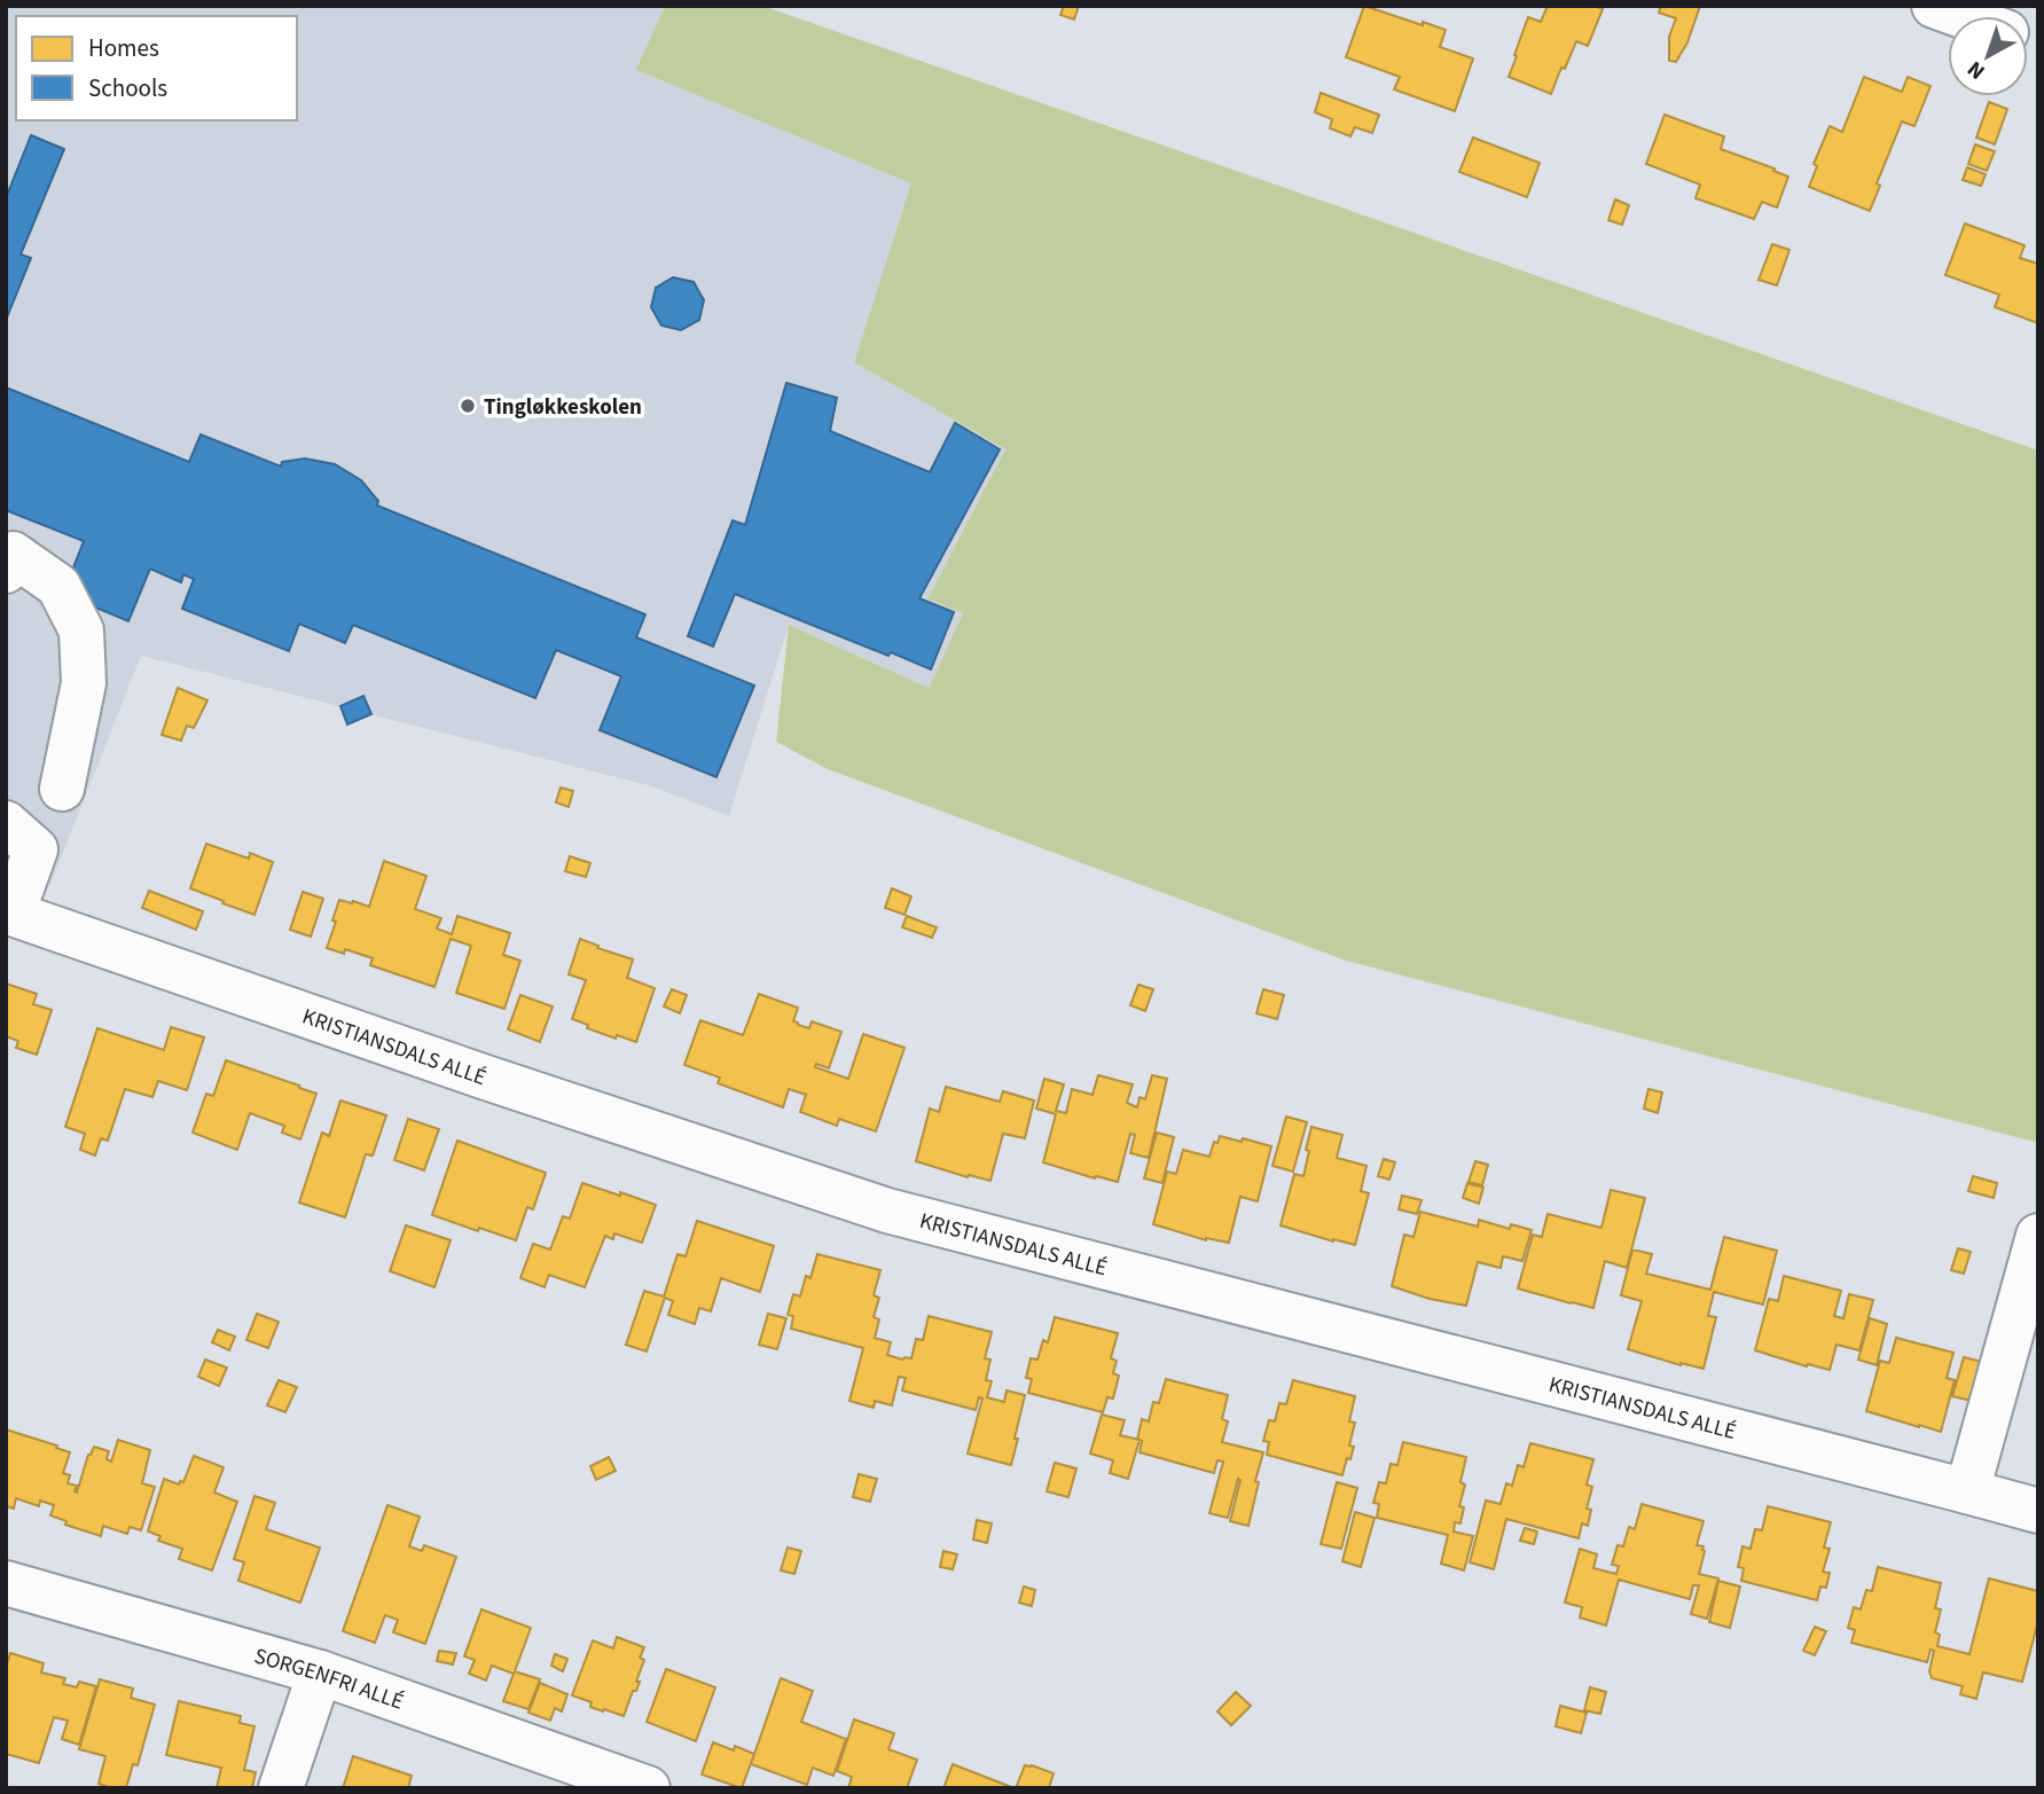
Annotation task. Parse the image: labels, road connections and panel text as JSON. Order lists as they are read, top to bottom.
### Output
{
  "streets": {
    "street": ["KRISTIANSDALS ALLÉ", "SORGENFRI ALLÉ"]
  },
  "places": ["Tingløkkeskolen"],
  "legend": ["Homes", "Schools"],
  "north": "bottom left"
}
